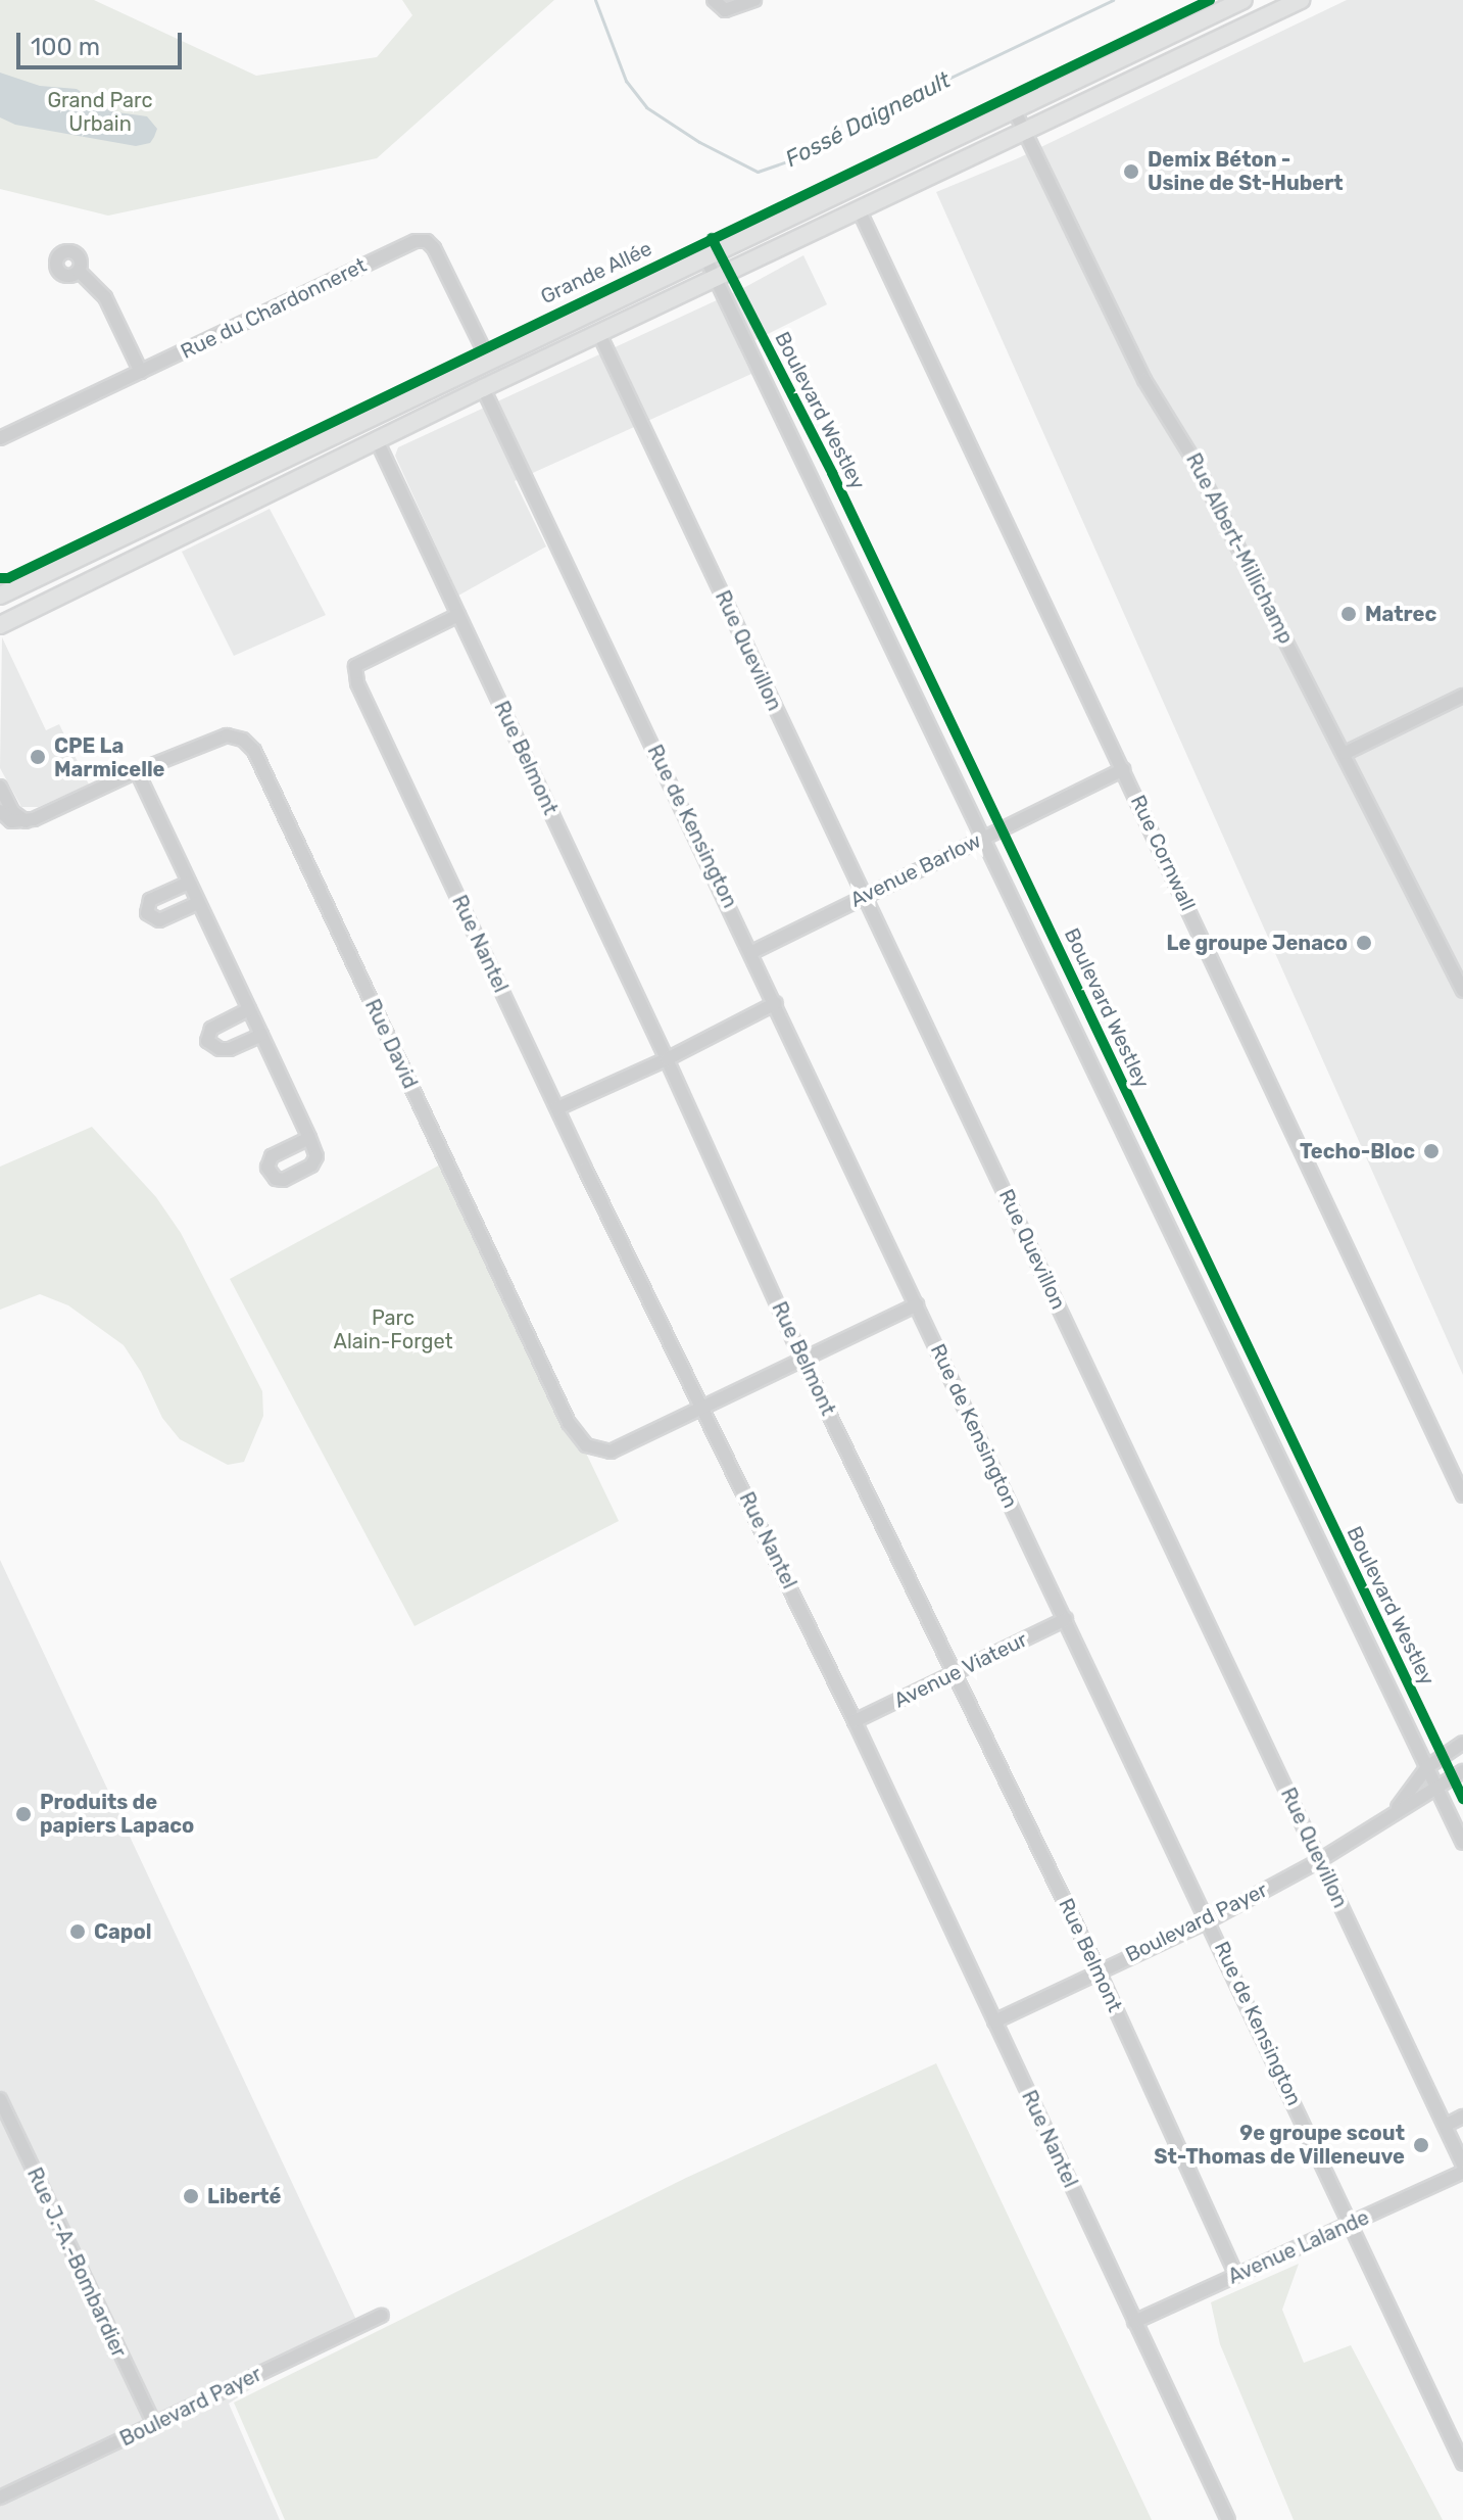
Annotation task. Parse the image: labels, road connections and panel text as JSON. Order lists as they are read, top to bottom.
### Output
{
  "streets": {
    "main road": ["Grande Allée"],
    "street": [
      "Rue du Chardonneret",
      "Boulevard Westley",
      "Rue Albert-Millichamp",
      "Rue Quevillon",
      "Rue Belmont",
      "Rue de Kensington",
      "Rue Cornwall",
      "Avenue Barlow",
      "Rue Nantel",
      "Rue David",
      "Avenue Viateur",
      "Boulevard Payer",
      "Avenue Lalande",
      "Rue J.-A.-Bombardier"
    ]
  },
  "crossings": [
    ["Grande Allée", "Rue du Chardonneret"],
    ["Grande Allée", "Boulevard Westley"],
    ["Grande Allée", "Rue Albert-Millichamp"],
    ["Boulevard Westley", "Avenue Barlow"],
    ["Boulevard Westley", "Boulevard Payer"],
    ["Rue Quevillon", "Avenue Barlow"],
    ["Rue Quevillon", "Boulevard Payer"],
    ["Rue Belmont", "Rue Nantel"],
    ["Rue Belmont", "Avenue Viateur"],
    ["Rue Belmont", "Boulevard Payer"],
    ["Rue Belmont", "Avenue Lalande"],
    ["Rue de Kensington", "Avenue Barlow"],
    ["Rue de Kensington", "Avenue Viateur"],
    ["Rue de Kensington", "Boulevard Payer"],
    ["Rue de Kensington", "Avenue Lalande"],
    ["Rue Cornwall", "Avenue Barlow"],
    ["Rue Nantel", "Rue David"],
    ["Rue Nantel", "Avenue Viateur"],
    ["Rue Nantel", "Boulevard Payer"],
    ["Rue Nantel", "Avenue Lalande"],
    ["Boulevard Payer", "Rue J.-A.-Bombardier"]
  ],
  "water": ["Fossé Daigneault"],
  "parks": ["Grand Parc Urbain", "Parc Alain-Forget"],
  "places": [
    "Demix Béton - Usine de St-Hubert",
    "Matrec",
    "CPE La Marmicelle",
    "Le groupe Jenaco",
    "Techo-Bloc",
    "Produits de papiers Lapaco",
    "Capol",
    "9e groupe scout St-Thomas de Villeneuve",
    "Liberté"
  ],
  "scale_bar": "100 m"
}
